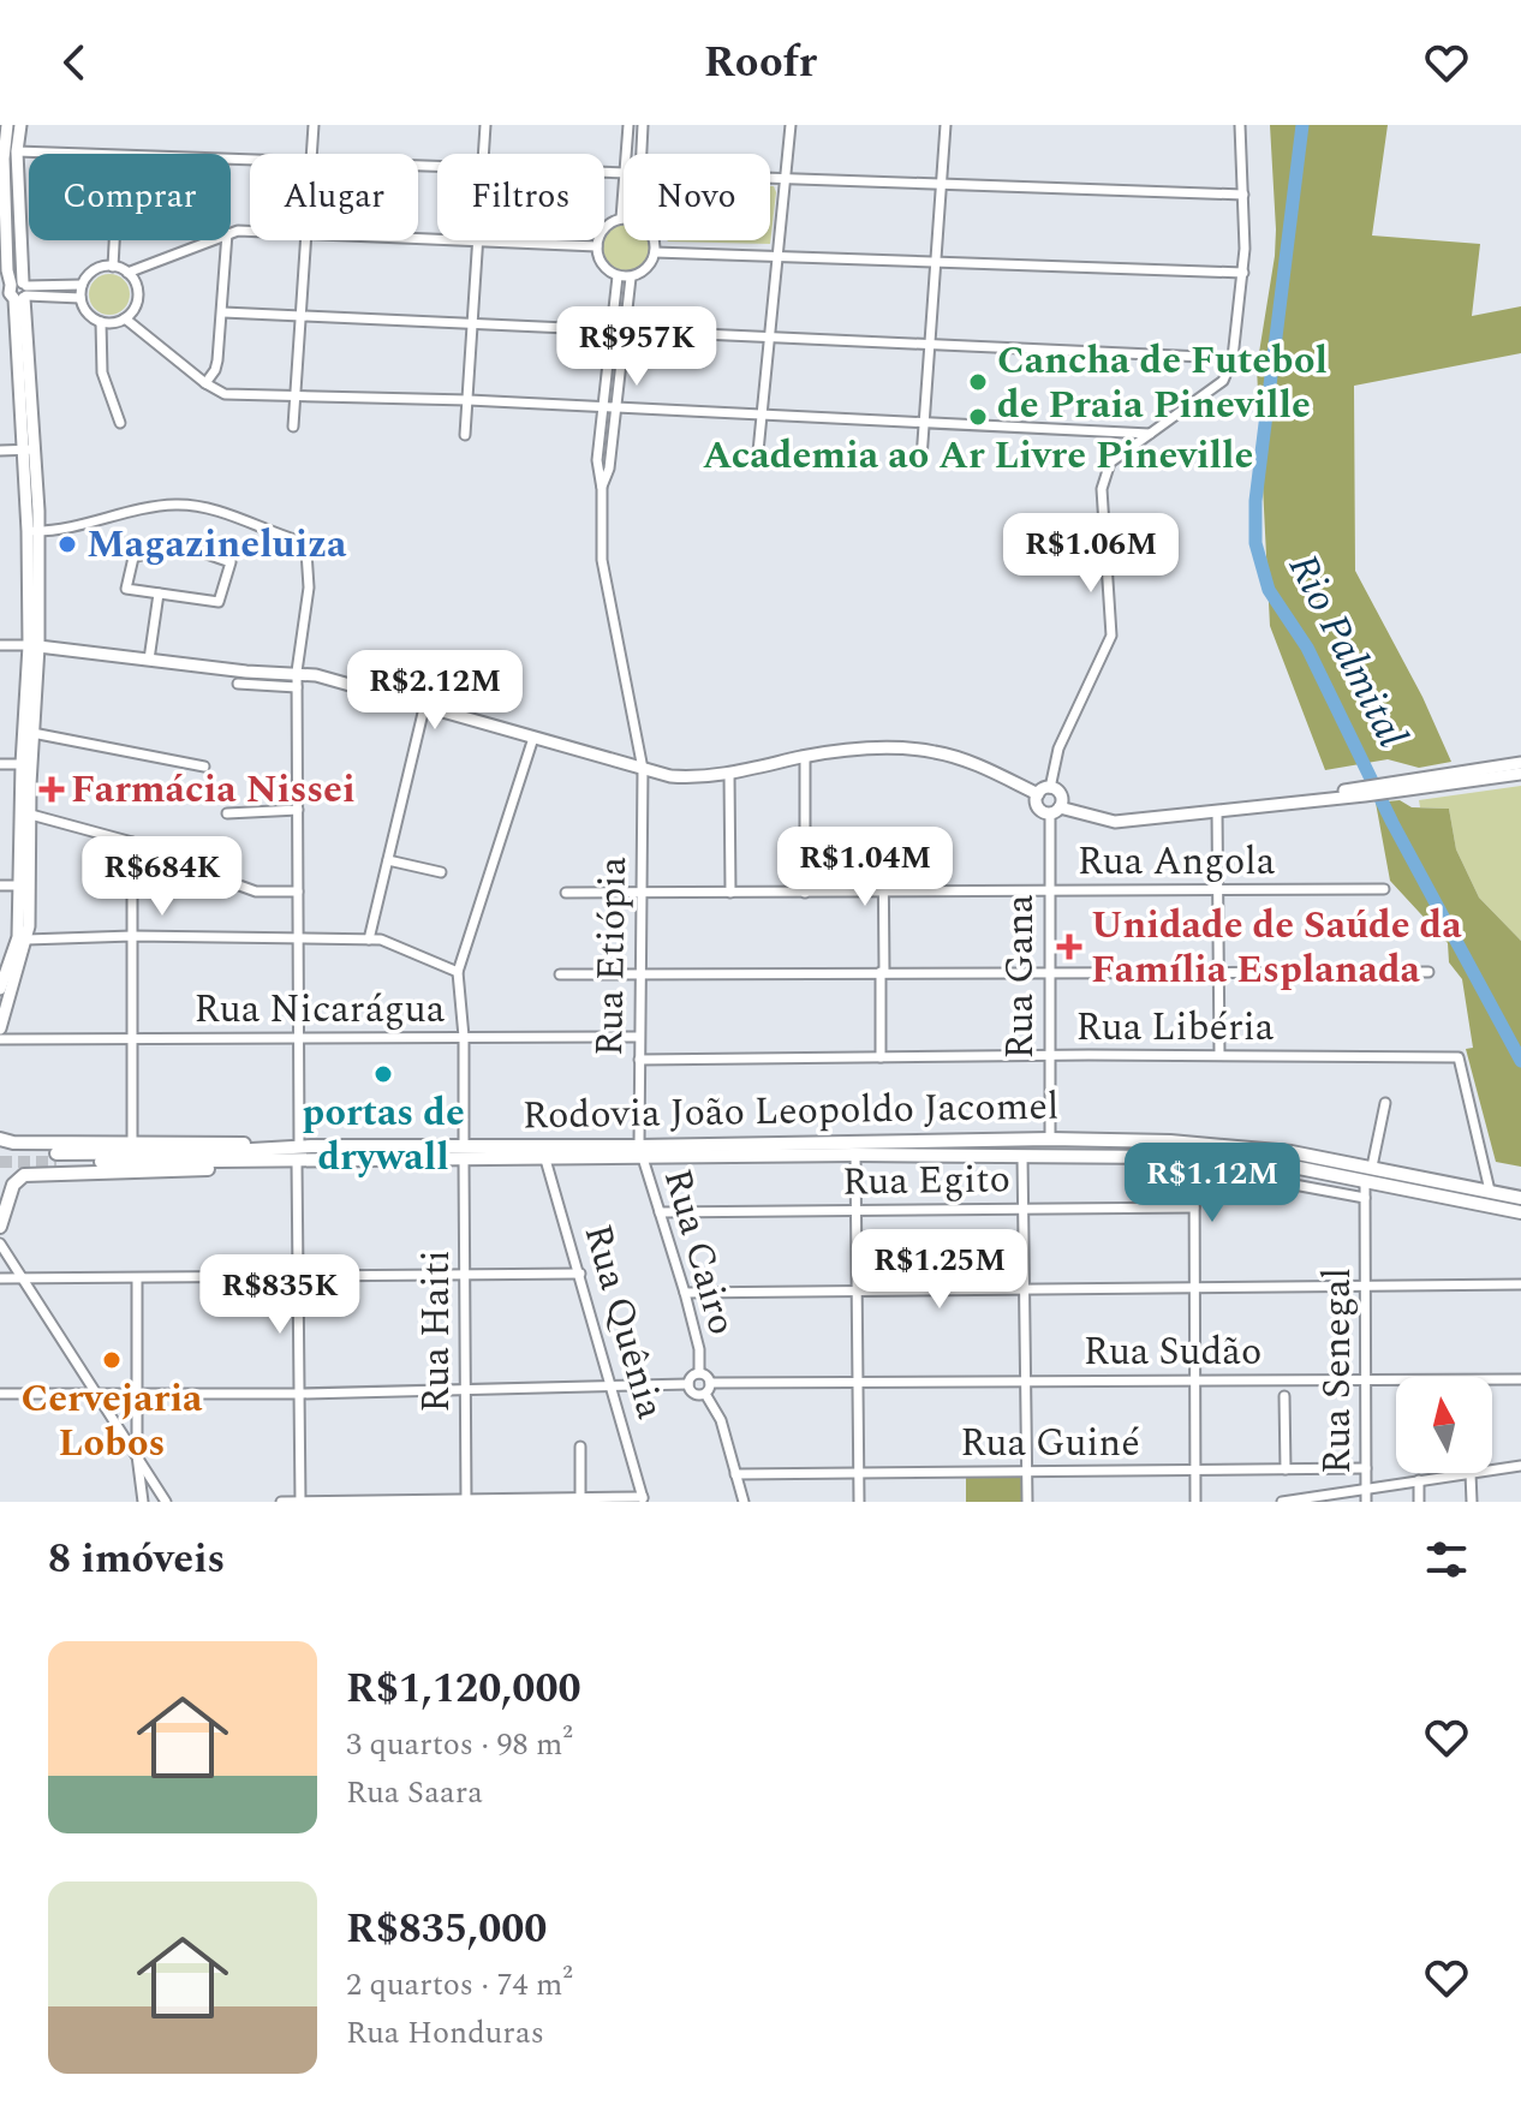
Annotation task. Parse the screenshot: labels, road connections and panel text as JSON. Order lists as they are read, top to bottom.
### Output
{
  "streets": {
    "highway": ["Rodovia João Leopoldo Jacomel"],
    "street": [
      "Rua Angola",
      "Rua Etiópia",
      "Rua Gana",
      "Rua Nicarágua",
      "Rua Libéria",
      "Rua Egito",
      "Rua Cairo",
      "Rua Quênia",
      "Rua Haiti",
      "Rua Sudão",
      "Rua Senegal",
      "Rua Guiné"
    ]
  },
  "crossings": [
    ["Rua Angola", "Rua Etiópia"],
    ["Rua Angola", "Rua Gana"],
    ["Rua Etiópia", "Rua Nicarágua"],
    ["Rua Etiópia", "Rua Libéria"],
    ["Rua Etiópia", "Rodovia João Leopoldo Jacomel"],
    ["Rua Etiópia", "Rua Cairo"],
    ["Rua Gana", "Rua Libéria"],
    ["Rua Gana", "Rodovia João Leopoldo Jacomel"],
    ["Rua Nicarágua", "Rua Haiti"],
    ["Rua Libéria", "Rodovia João Leopoldo Jacomel"],
    ["Rodovia João Leopoldo Jacomel", "Rua Cairo"],
    ["Rodovia João Leopoldo Jacomel", "Rua Quênia"],
    ["Rodovia João Leopoldo Jacomel", "Rua Haiti"],
    ["Rodovia João Leopoldo Jacomel", "Rua Senegal"],
    ["Rua Egito", "Rua Cairo"],
    ["Rua Cairo", "Rua Sudão"],
    ["Rua Cairo", "Rua Guiné"],
    ["Rua Sudão", "Rua Senegal"],
    ["Rua Senegal", "Rua Guiné"]
  ],
  "water": ["Rio Palmital"],
  "places": {
    "other": [
      "Cancha de Futebol de Praia Pineville",
      "Academia ao Ar Livre Pineville",
      "Magazineluiza",
      "portas de drywall",
      "Cervejaria Lobos"
    ],
    "health": ["Farmácia Nissei", "Unidade de Saúde da Família Esplanada"]
  },
  "north": "top",
  "page": {
    "header": "Roofr",
    "chip": [
      "Comprar",
      "Alugar",
      "Filtros",
      "Novo"
    ],
    "price": [
      "R$957K",
      "R$1.06M",
      "R$2.12M",
      "R$1.04M",
      "R$684K",
      "R$1.12M",
      "R$1.25M",
      "R$835K"
    ],
    "heading": "8 imóveis",
    "list": [
      {
        "name": "R$1,120,000",
        "note": "3 quartos · 98 m² · Rua Saara"
      },
      {
        "name": "R$835,000",
        "note": "2 quartos · 74 m² · Rua Honduras"
      }
    ]
  }
}
